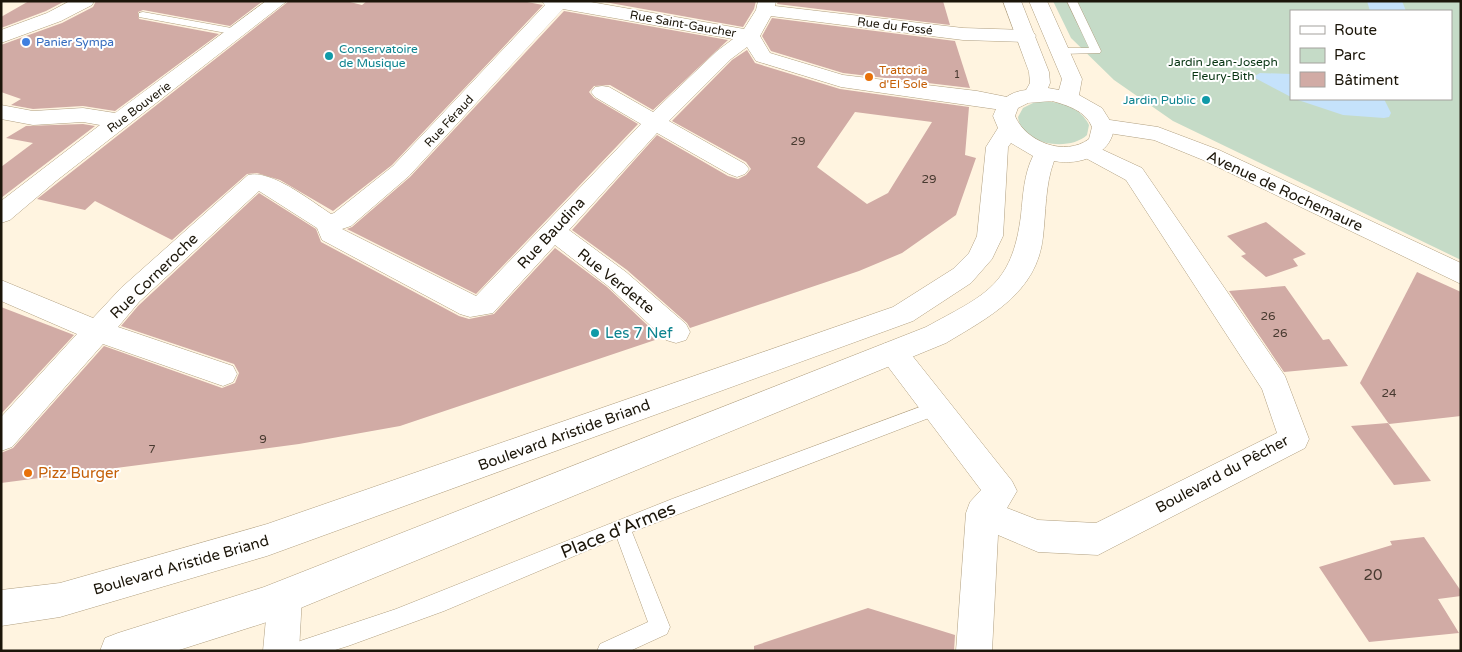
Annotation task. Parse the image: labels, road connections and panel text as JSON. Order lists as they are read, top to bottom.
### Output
{
  "streets": {
    "street": [
      "Rue Saint-Gaucher",
      "Rue du Fossé",
      "Rue Bouverie",
      "Rue Féraud",
      "Avenue de Rochemaure",
      "Rue Baudina",
      "Rue Corneroche",
      "Rue Verdette",
      "Boulevard Aristide Briand",
      "Boulevard du Pêcher"
    ],
    "lane": ["Place d'Armes"]
  },
  "crossings": [
    ["Rue Saint-Gaucher", "Rue Féraud"],
    ["Rue Saint-Gaucher", "Avenue de Rochemaure"],
    ["Rue Saint-Gaucher", "Rue Baudina"],
    ["Rue Saint-Gaucher", "Boulevard Aristide Briand"],
    ["Rue Saint-Gaucher", "Boulevard du Pêcher"],
    ["Rue Féraud", "Rue Baudina"],
    ["Rue Féraud", "Rue Corneroche"],
    ["Avenue de Rochemaure", "Boulevard Aristide Briand"],
    ["Avenue de Rochemaure", "Boulevard du Pêcher"],
    ["Rue Baudina", "Rue Corneroche"],
    ["Rue Baudina", "Rue Verdette"],
    ["Boulevard Aristide Briand", "Boulevard du Pêcher"]
  ],
  "parks": ["Jardin Jean-Joseph Fleury-Bith"],
  "places": [
    "Panier Sympa",
    "Conservatoire de Musique",
    "Trattoria d'El Sole",
    "Jardin Public",
    "Les 7 Nef",
    "Pizz Burger"
  ],
  "house_numbers": [
    "1",
    "29",
    "29",
    "26",
    "26",
    "24",
    "9",
    "7",
    "20"
  ],
  "legend": ["Route", "Parc", "Bâtiment"]
}
